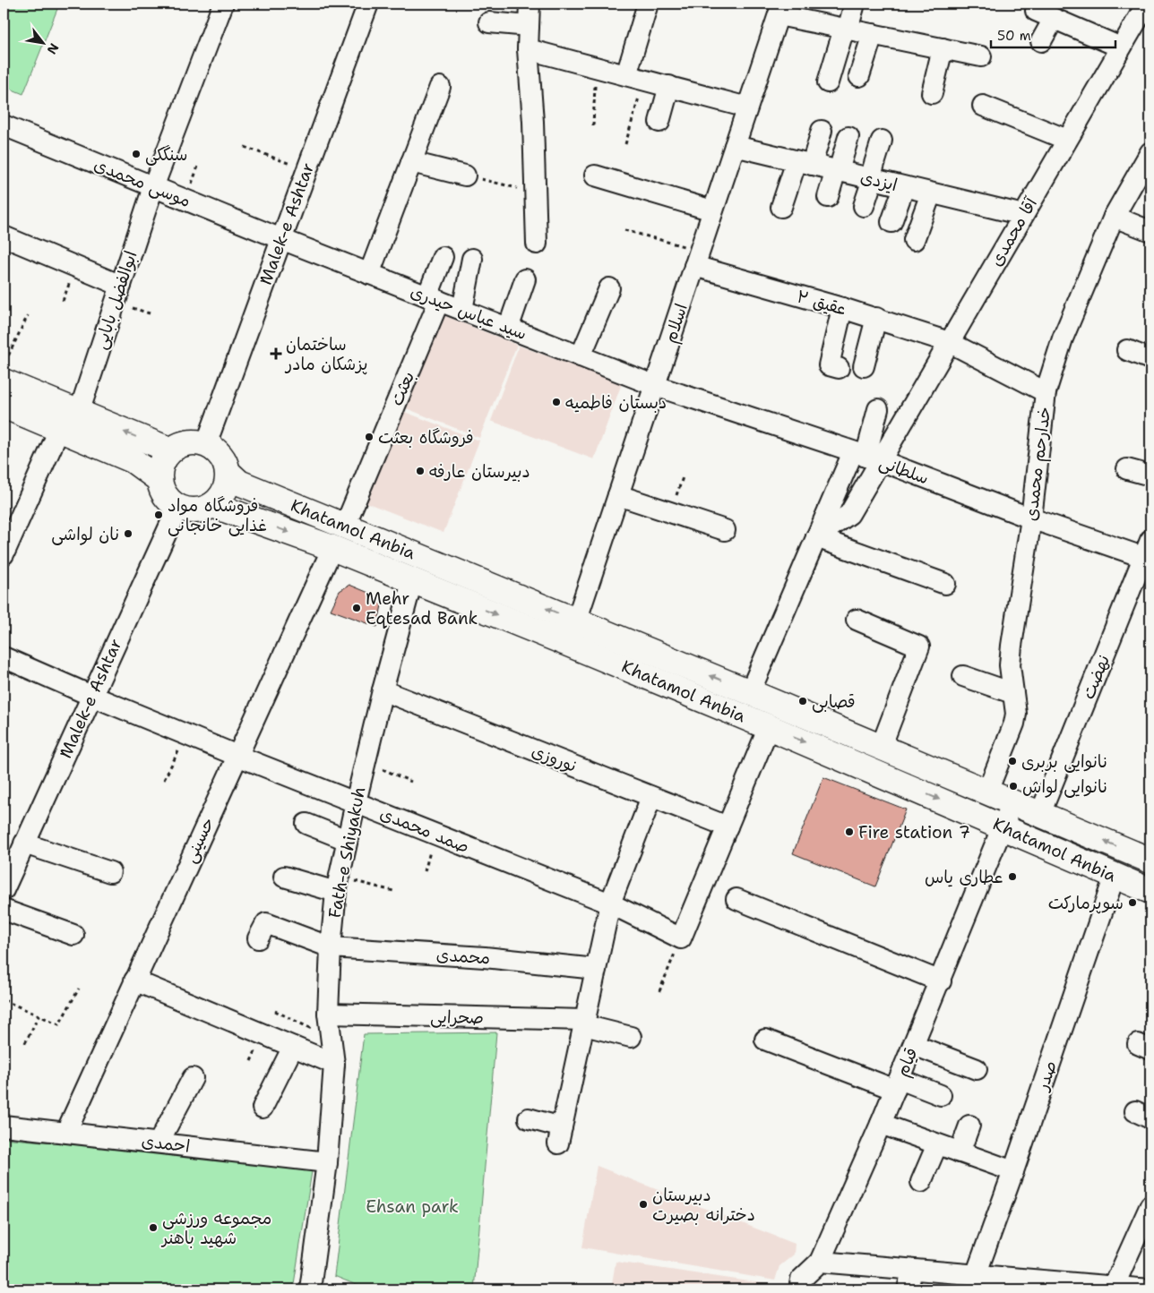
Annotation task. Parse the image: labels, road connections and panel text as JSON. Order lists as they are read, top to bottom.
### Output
{
  "streets": {
    "main road": ["Khatamol Anbia"],
    "street": [
      "ایزدی",
      "موسی محمدی",
      "Malek-e Ashtar",
      "آقا محمدی",
      "ابوالفضل بابایی",
      "عقیق ۲",
      "سید عباس حیدری",
      "اسلام",
      "بعثت",
      "خدارحم محمدی",
      "سلطانی",
      "نهضت",
      "نوروزی",
      "صمد محمدی",
      "حسینی",
      "Fath-e Shiyakuh",
      "محمدی",
      "صحرایی",
      "قیام",
      "صدر",
      "احمدی"
    ]
  },
  "crossings": [
    ["ایزدی", "آقا محمدی"],
    ["ایزدی", "اسلام"],
    ["موسی محمدی", "Malek-e Ashtar"],
    ["موسی محمدی", "ابوالفضل بابایی"],
    ["موسی محمدی", "سید عباس حیدری"],
    ["Malek-e Ashtar", "سید عباس حیدری"],
    ["Malek-e Ashtar", "Khatamol Anbia"],
    ["Malek-e Ashtar", "صمد محمدی"],
    ["آقا محمدی", "عقیق ۲"],
    ["آقا محمدی", "سلطانی"],
    ["عقیق ۲", "اسلام"],
    ["عقیق ۲", "خدارحم محمدی"],
    ["سید عباس حیدری", "اسلام"],
    ["سید عباس حیدری", "بعثت"],
    ["سید عباس حیدری", "سلطانی"],
    ["اسلام", "سلطانی"],
    ["اسلام", "Khatamol Anbia"],
    ["بعثت", "Khatamol Anbia"],
    ["خدارحم محمدی", "سلطانی"],
    ["خدارحم محمدی", "Khatamol Anbia"],
    ["سلطانی", "نهضت"],
    ["Khatamol Anbia", "نهضت"],
    ["Khatamol Anbia", "حسینی"],
    ["Khatamol Anbia", "Fath-e Shiyakuh"],
    ["Khatamol Anbia", "قیام"],
    ["Khatamol Anbia", "صدر"],
    ["نوروزی", "Fath-e Shiyakuh"],
    ["صمد محمدی", "حسینی"],
    ["صمد محمدی", "Fath-e Shiyakuh"],
    ["حسینی", "احمدی"],
    ["Fath-e Shiyakuh", "محمدی"],
    ["Fath-e Shiyakuh", "صحرایی"],
    ["Fath-e Shiyakuh", "احمدی"]
  ],
  "parks": ["Ehsan park"],
  "places": {
    "other": [
      "سنگکی",
      "دبستان فاطمیه",
      "فروشگاه بعثت",
      "دبیرستان عارفه",
      "فروشگاه مواد غذایی خانجانی",
      "نان لواشی",
      "Mehr Eqtesad Bank",
      "قصابی",
      "نانوایی بربری",
      "نانوایی لواش",
      "Fire station 7",
      "عطاری یاس",
      "سوپرمارکت",
      "دبیرستان دخترانه بصیرت",
      "مجموعه ورزشی شهید باهنر"
    ],
    "health": ["ساختمان پزشکان مادر"]
  },
  "scale_bar": "50 m",
  "north": "bottom right"
}
